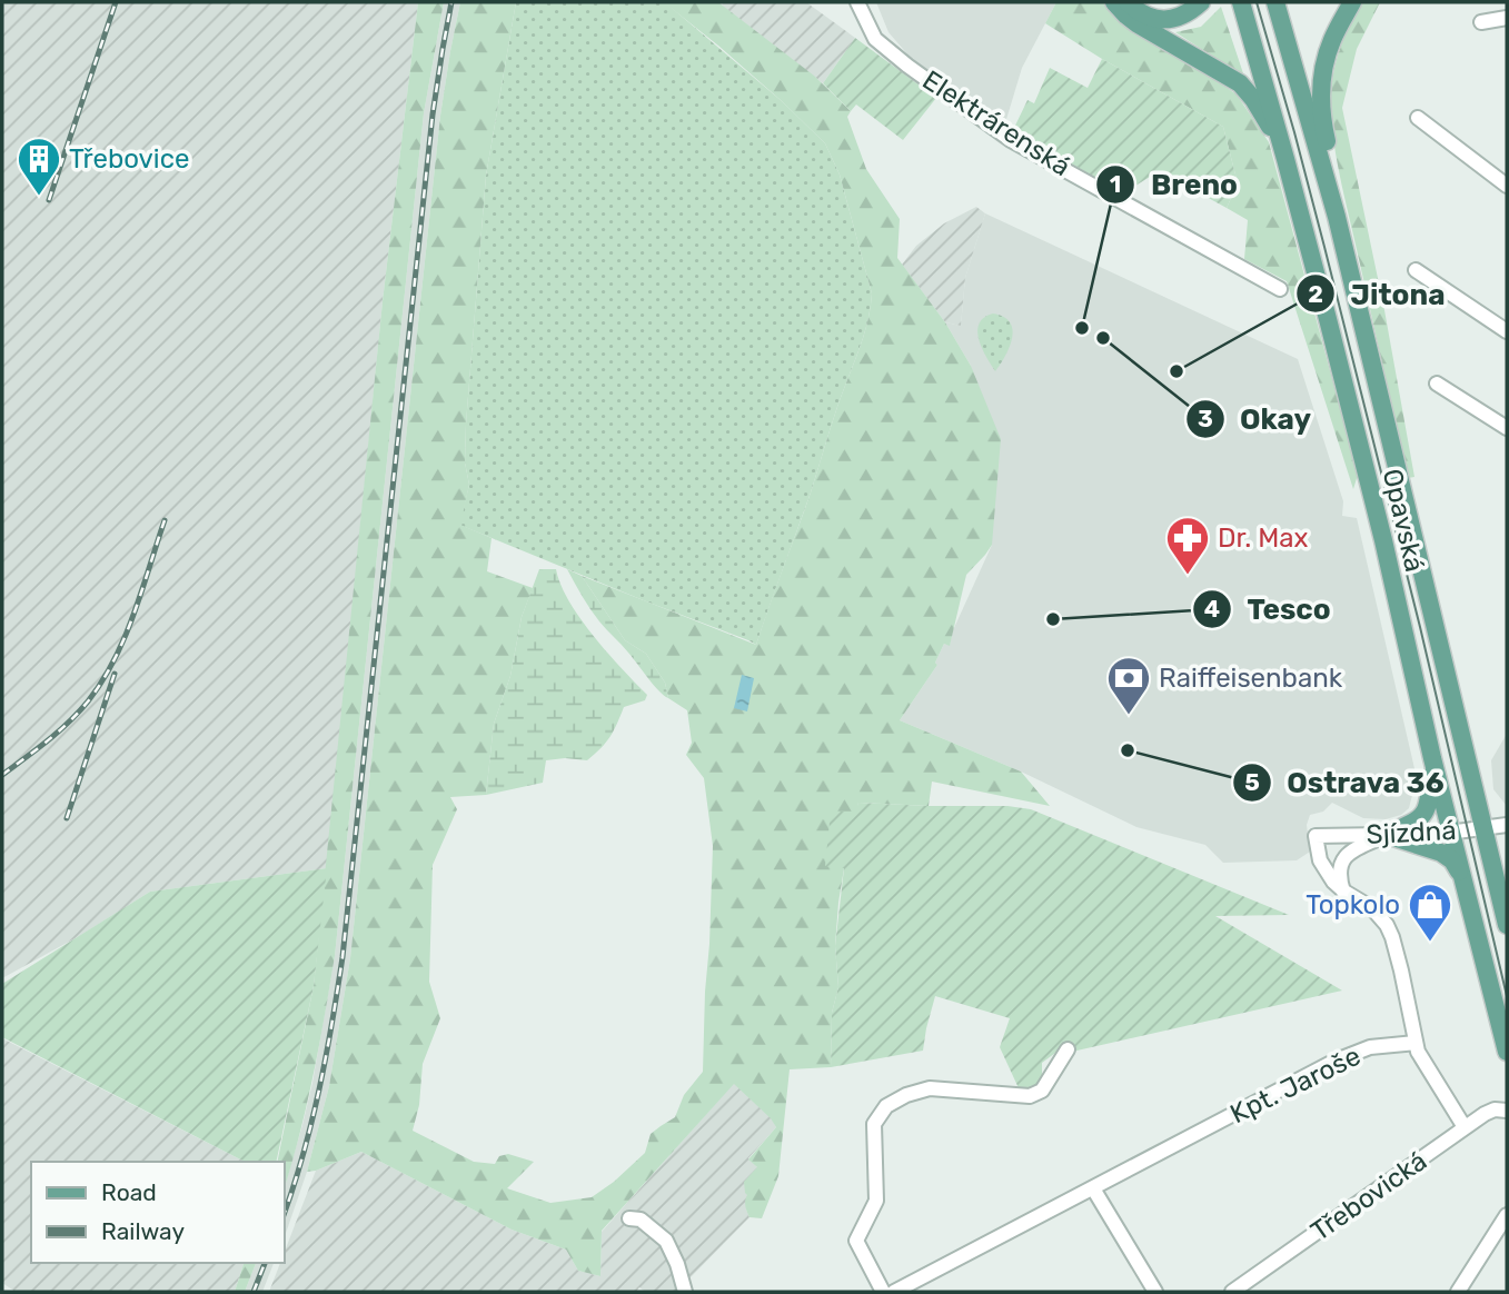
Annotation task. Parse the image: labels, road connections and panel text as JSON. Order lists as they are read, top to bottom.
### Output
{
  "streets": {
    "main road": ["Opavská"],
    "street": [
      "Elektrárenská",
      "Sjízdná",
      "Kpt. Jaroše",
      "Třebovická"
    ]
  },
  "crossings": [
    ["Opavská", "Sjízdná"]
  ],
  "places": {
    "building": ["Třebovice"],
    "other": [
      "Breno",
      "Okay",
      "Jitona",
      "Tesco",
      "Ostrava 36"
    ],
    "pharmacy": ["Dr. Max"],
    "bank": ["Raiffeisenbank"],
    "shop": ["Topkolo"]
  },
  "legend": ["Road", "Railway"]
}
